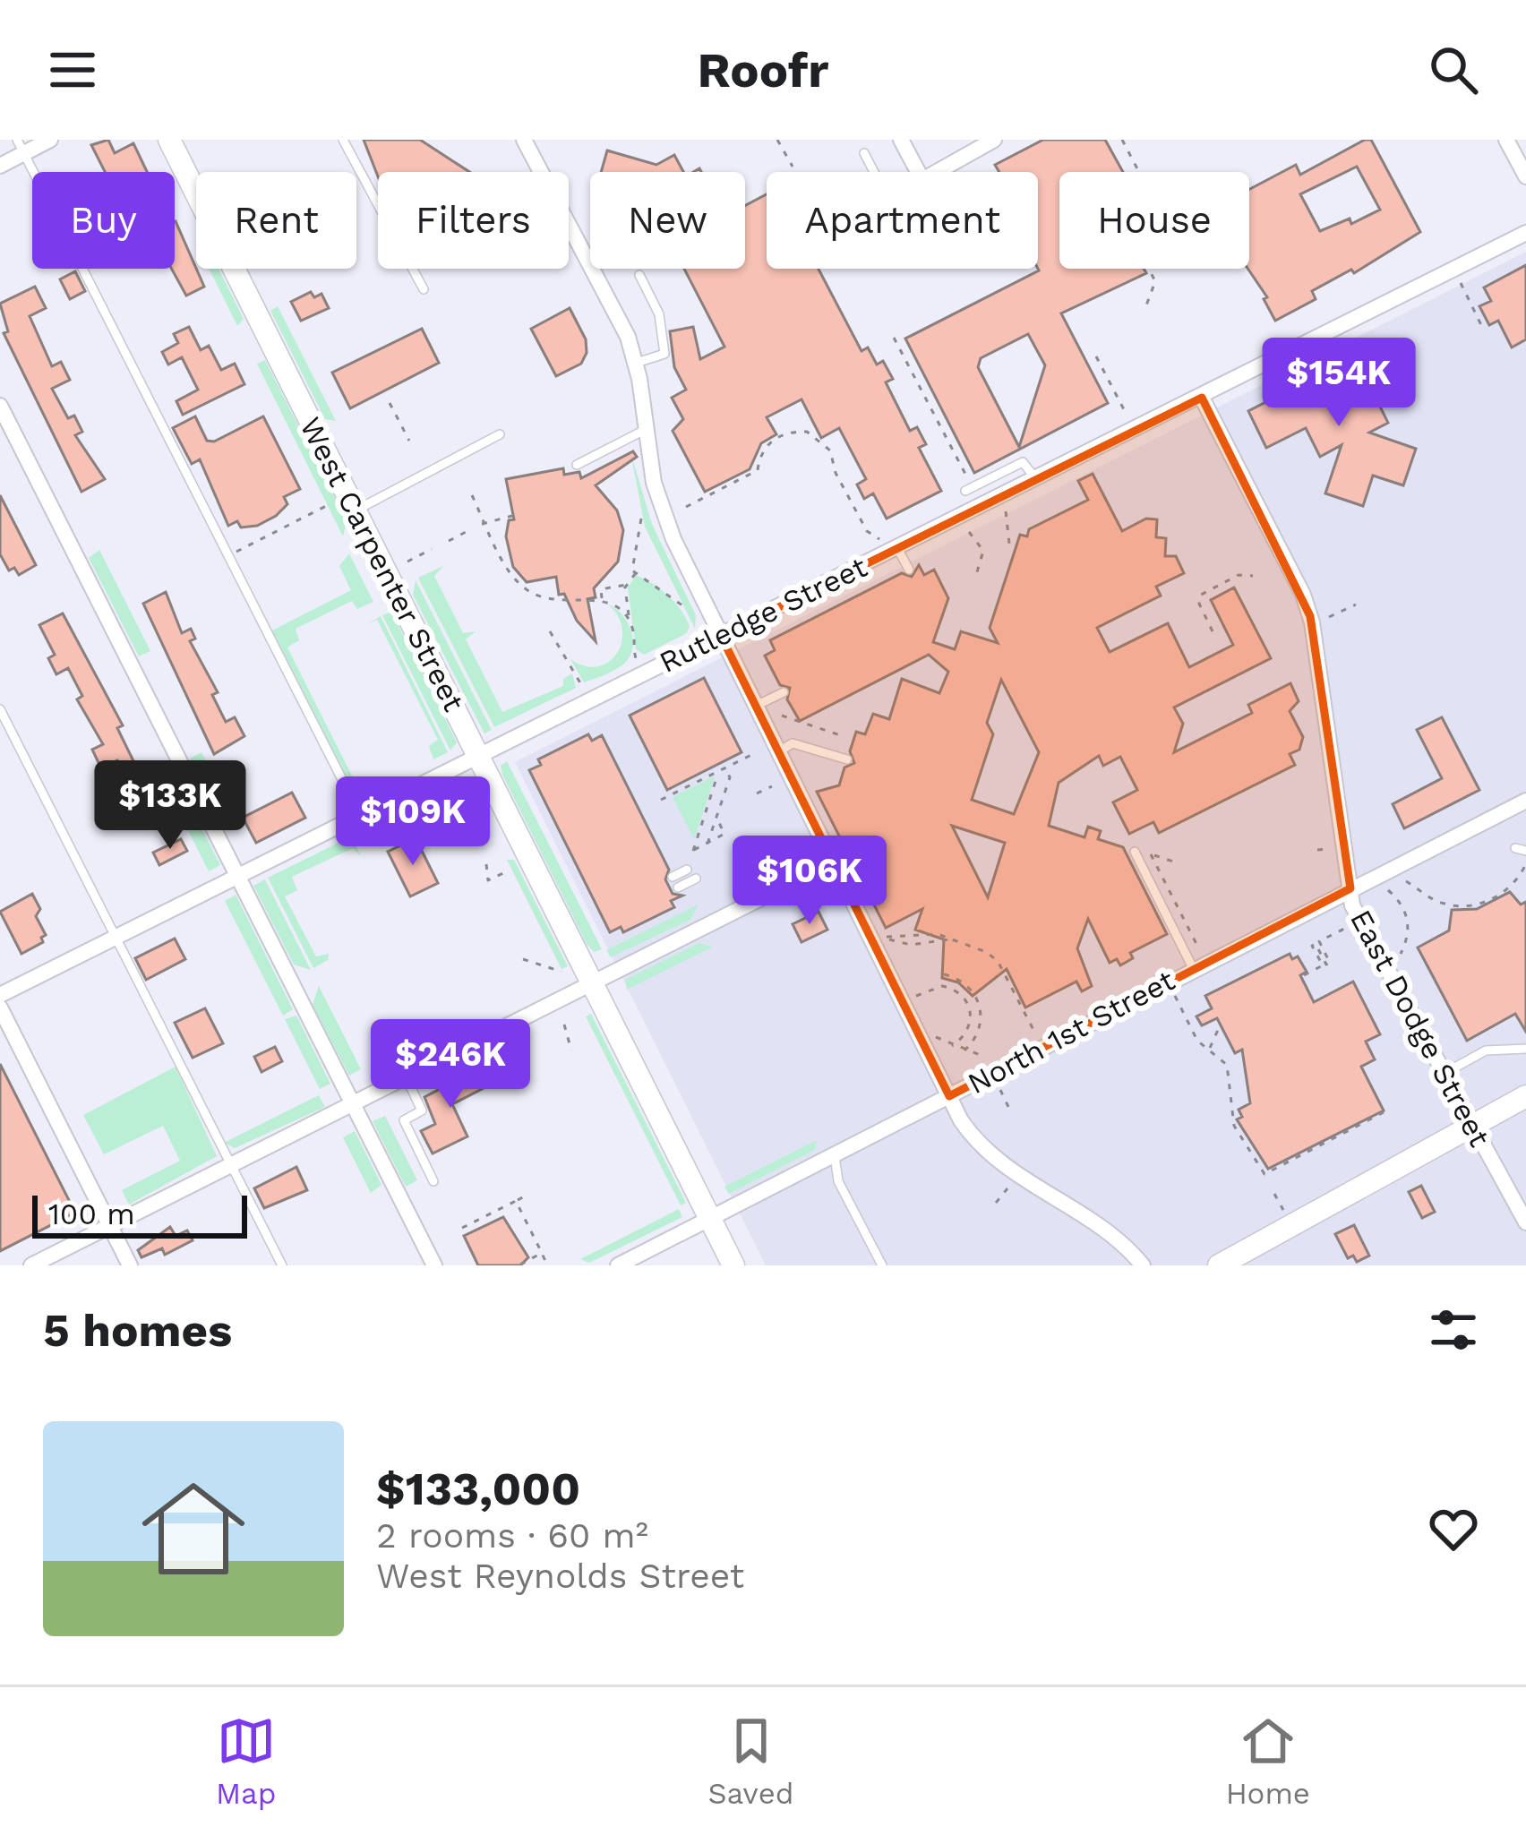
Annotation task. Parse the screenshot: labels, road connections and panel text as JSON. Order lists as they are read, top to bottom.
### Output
{
  "streets": {
    "street": [
      "West Carpenter Street",
      "Rutledge Street",
      "East Dodge Street",
      "North 1st Street"
    ]
  },
  "crossings": [
    ["West Carpenter Street", "Rutledge Street"],
    ["West Carpenter Street", "North 1st Street"],
    ["Rutledge Street", "East Dodge Street"],
    ["East Dodge Street", "North 1st Street"]
  ],
  "scale_bar": "100 m",
  "page": {
    "header": "Roofr",
    "chip": [
      "Buy",
      "Rent",
      "Filters",
      "New",
      "Apartment",
      "House"
    ],
    "price": [
      "$154K",
      "$133K",
      "$109K",
      "$106K",
      "$246K"
    ],
    "scale": "100 m",
    "heading": "5 homes",
    "list": [
      {
        "name": "$133,000",
        "note": "2 rooms · 60 m² · West Reynolds Street"
      }
    ],
    "tabs": ["Map", "Saved", "Home"]
  }
}
